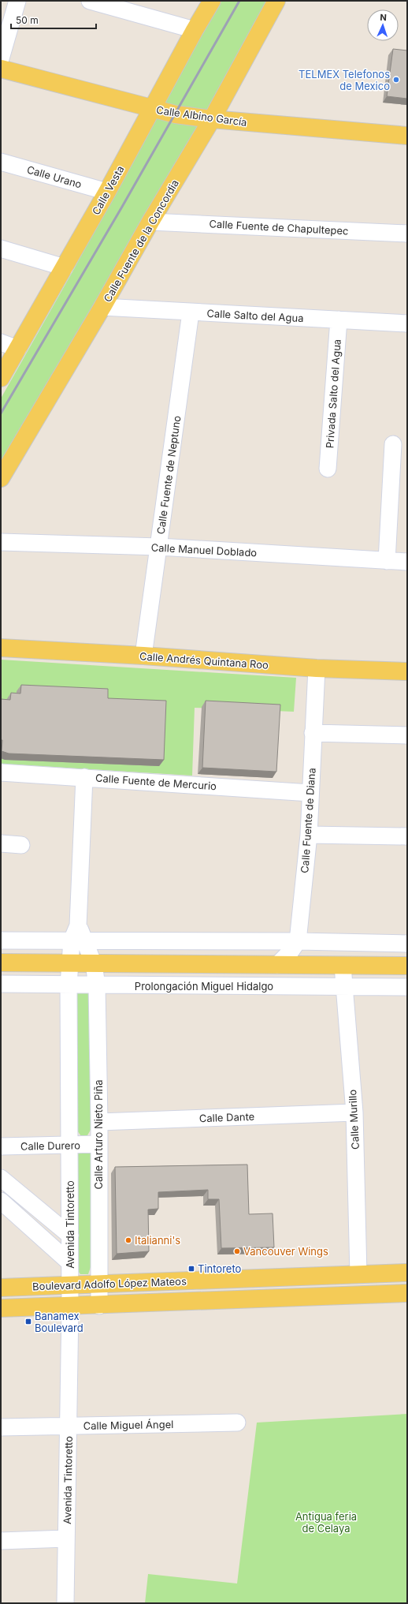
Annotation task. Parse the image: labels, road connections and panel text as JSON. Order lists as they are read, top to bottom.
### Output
{
  "streets": {
    "main road": [
      "Calle Albino García",
      "Calle Vesta",
      "Calle Fuente de la Concordia",
      "Calle Andrés Quintana Roo",
      "Prolongación Miguel Hidalgo",
      "Boulevard Adolfo López Mateos"
    ],
    "street": [
      "Calle Urano",
      "Calle Fuente de Chapultepec",
      "Calle Salto del Agua",
      "Privada Salto del Agua",
      "Calle Fuente de Neptuno",
      "Calle Manuel Doblado",
      "Calle Fuente de Mercurio",
      "Calle Fuente de Diana",
      "Calle Dante",
      "Calle Murillo",
      "Calle Arturo Nieto Piña",
      "Calle Durero",
      "Avenida Tintoretto",
      "Calle Miguel Ángel"
    ]
  },
  "crossings": [
    ["Calle Albino García", "Calle Vesta"],
    ["Calle Albino García", "Calle Fuente de la Concordia"],
    ["Calle Urano", "Calle Vesta"],
    ["Calle Fuente de Chapultepec", "Calle Fuente de la Concordia"],
    ["Calle Fuente de la Concordia", "Calle Salto del Agua"],
    ["Calle Salto del Agua", "Privada Salto del Agua"],
    ["Calle Salto del Agua", "Calle Fuente de Neptuno"],
    ["Calle Fuente de Neptuno", "Calle Manuel Doblado"],
    ["Calle Fuente de Neptuno", "Calle Andrés Quintana Roo"],
    ["Calle Andrés Quintana Roo", "Calle Fuente de Diana"],
    ["Calle Fuente de Mercurio", "Calle Fuente de Diana"],
    ["Calle Fuente de Mercurio", "Avenida Tintoretto"],
    ["Prolongación Miguel Hidalgo", "Calle Murillo"],
    ["Prolongación Miguel Hidalgo", "Calle Arturo Nieto Piña"],
    ["Prolongación Miguel Hidalgo", "Avenida Tintoretto"],
    ["Calle Dante", "Calle Murillo"],
    ["Calle Dante", "Calle Arturo Nieto Piña"],
    ["Calle Murillo", "Boulevard Adolfo López Mateos"],
    ["Calle Arturo Nieto Piña", "Calle Durero"],
    ["Calle Arturo Nieto Piña", "Boulevard Adolfo López Mateos"],
    ["Calle Durero", "Avenida Tintoretto"],
    ["Avenida Tintoretto", "Boulevard Adolfo López Mateos"],
    ["Avenida Tintoretto", "Calle Miguel Ángel"]
  ],
  "parks": ["Antigua feria de Celaya"],
  "places": {
    "other": ["TELMEX Telefonos de Mexico", "Italianni's", "Vancouver Wings"],
    "transit": ["Tintoreto", "Banamex Boulevard"]
  },
  "scale_bar": "50 m",
  "north": "top"
}
